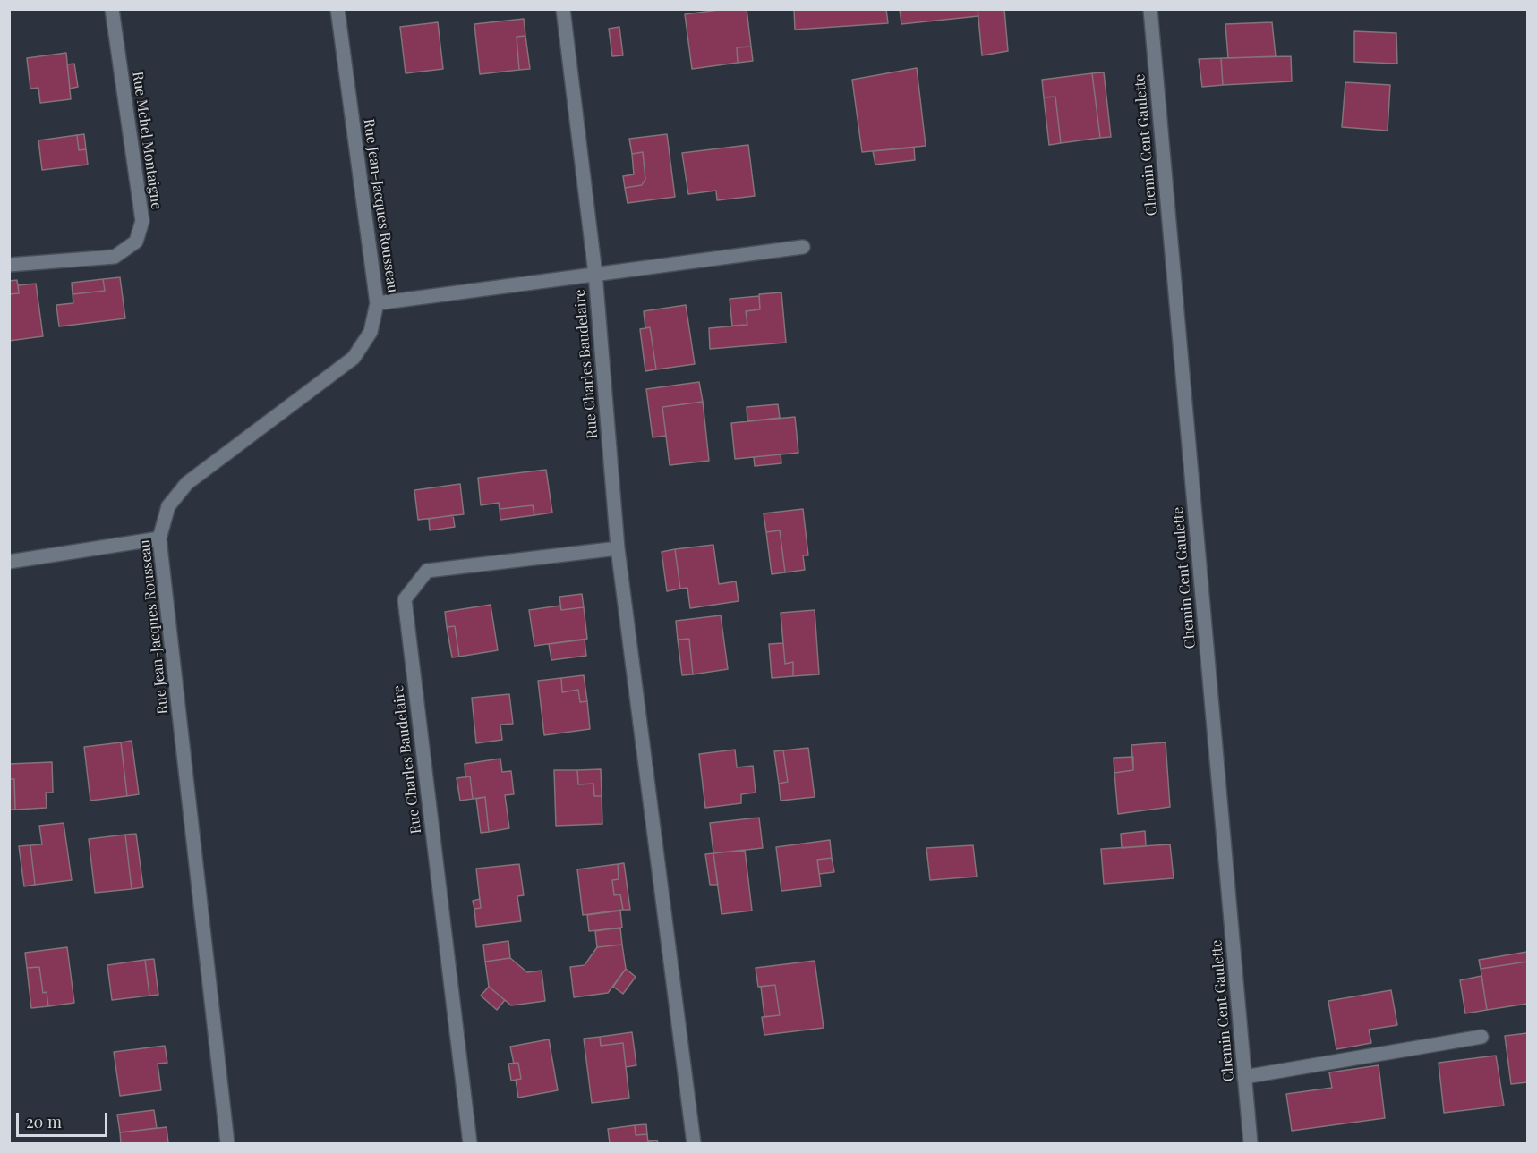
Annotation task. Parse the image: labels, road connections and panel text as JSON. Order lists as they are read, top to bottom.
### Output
{
  "streets": {
    "street": [
      "Rue Mchel Montaigne",
      "Chemin Cent Gaulette",
      "Rue Jean-Jacques Rousseau",
      "Rue Charles Baudelaire"
    ]
  },
  "crossings": [
    ["Rue Jean-Jacques Rousseau", "Rue Charles Baudelaire"]
  ],
  "scale_bar": "20 m"
}
